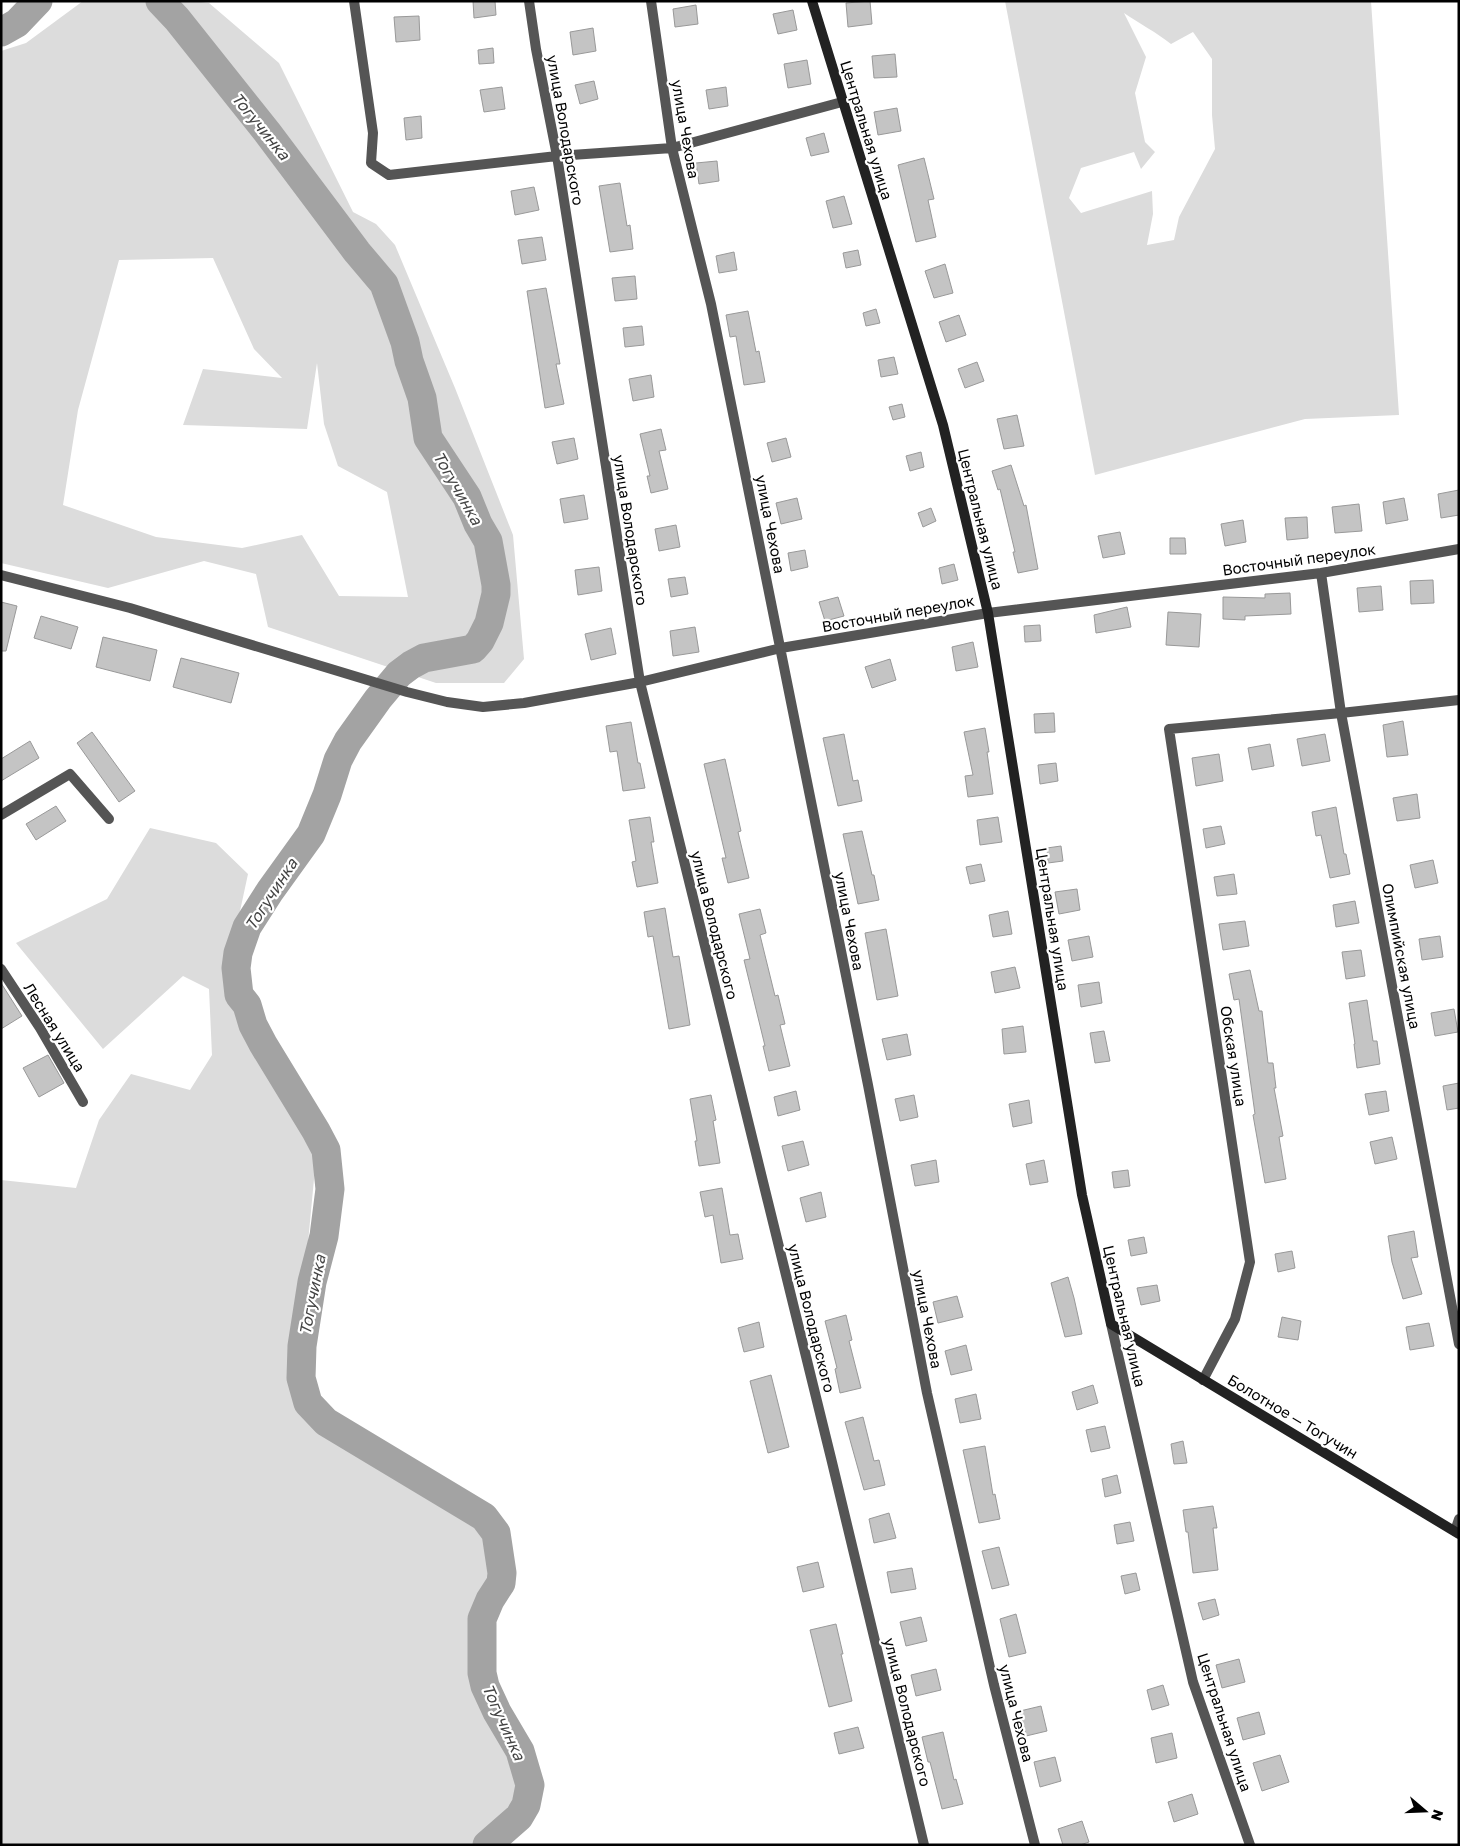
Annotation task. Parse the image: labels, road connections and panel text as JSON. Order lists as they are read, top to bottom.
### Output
{
  "streets": {
    "main road": ["Центральная улица", "Болотное — Тогучин"],
    "street": [
      "улица Чехова",
      "улица Володарского",
      "Восточный переулок",
      "Олимпийская улица",
      "Лесная улица",
      "Обская улица"
    ]
  },
  "crossings": [
    ["улица Чехова", "Восточный переулок"],
    ["улица Володарского", "Восточный переулок"],
    ["Центральная улица", "Восточный переулок"],
    ["Центральная улица", "Болотное — Тогучин"],
    ["Восточный переулок", "Олимпийская улица"],
    ["Олимпийская улица", "Обская улица"],
    ["Обская улица", "Болотное — Тогучин"]
  ],
  "water": ["Тогучинка"],
  "north": "right"
}
